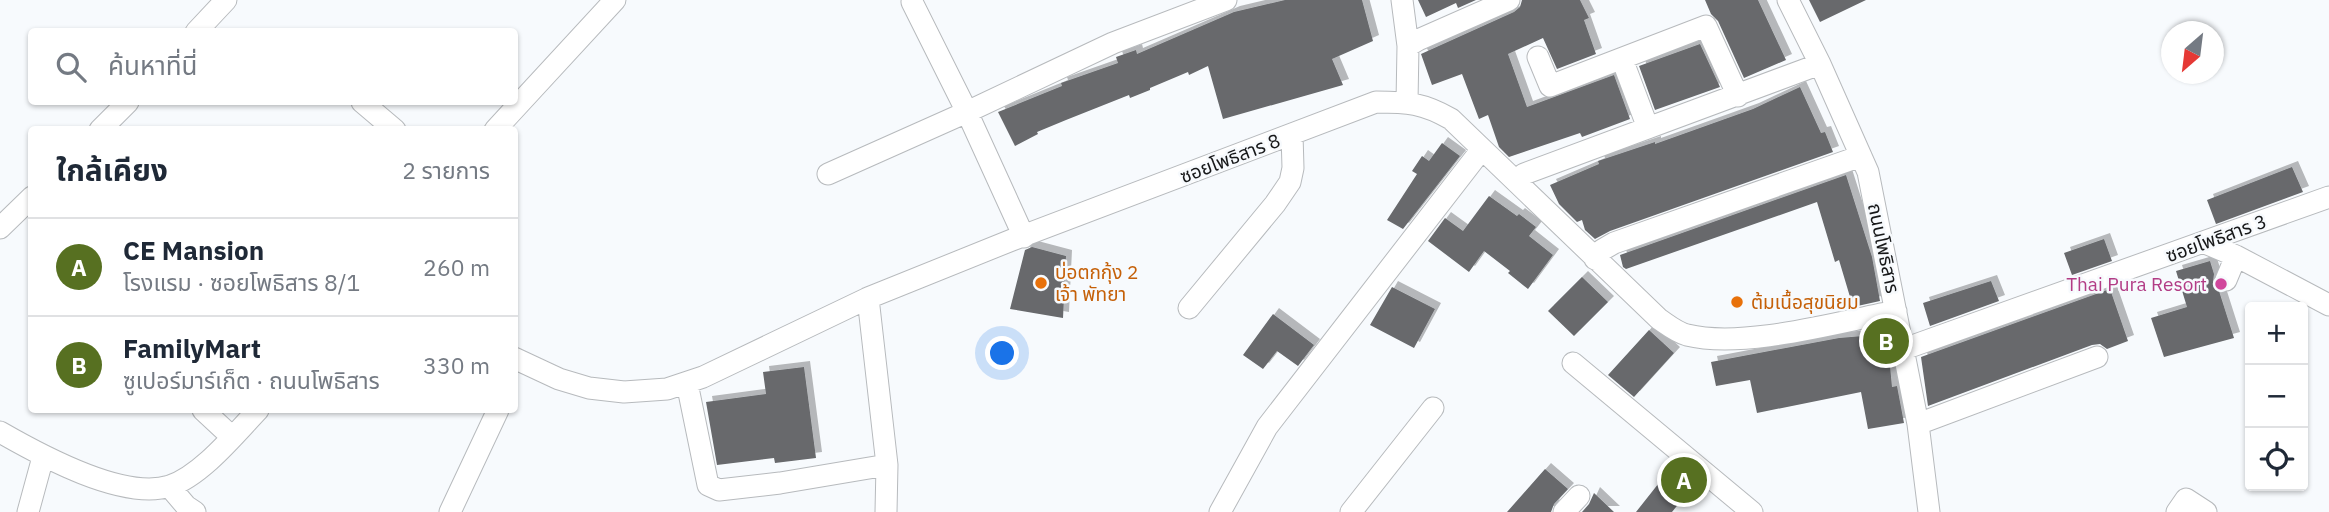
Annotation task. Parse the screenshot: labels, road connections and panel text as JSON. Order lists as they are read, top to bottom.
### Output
{
  "streets": {
    "street": ["ซอยโพธิสาร 8", "ซอยโพธิสาร 3", "ถนนโพธิสาร"]
  },
  "crossings": [
    ["ซอยโพธิสาร 8", "ถนนโพธิสาร"],
    ["ซอยโพธิสาร 3", "ถนนโพธิสาร"]
  ],
  "places": ["บ่อตกกุ้ง 2 เจ้า พัทยา", "Thai Pura Resort", "ต้มเนื้อสุขนิยม"],
  "north": "bottom left",
  "page": {
    "search": "ค้นหาที่นี่",
    "heading": ["ใกล้เคียง", "2 รายการ"],
    "list": [
      {
        "mark": "A",
        "name": "CE Mansion",
        "note": "โรงแรม · ซอยโพธิสาร 8/1",
        "value": "260 m"
      },
      {
        "mark": "B",
        "name": "FamilyMart",
        "note": "ซูเปอร์มาร์เก็ต · ถนนโพธิสาร",
        "value": "330 m"
      }
    ],
    "map_buttons": ["+", "−"],
    "pins": ["B", "A"]
  }
}
